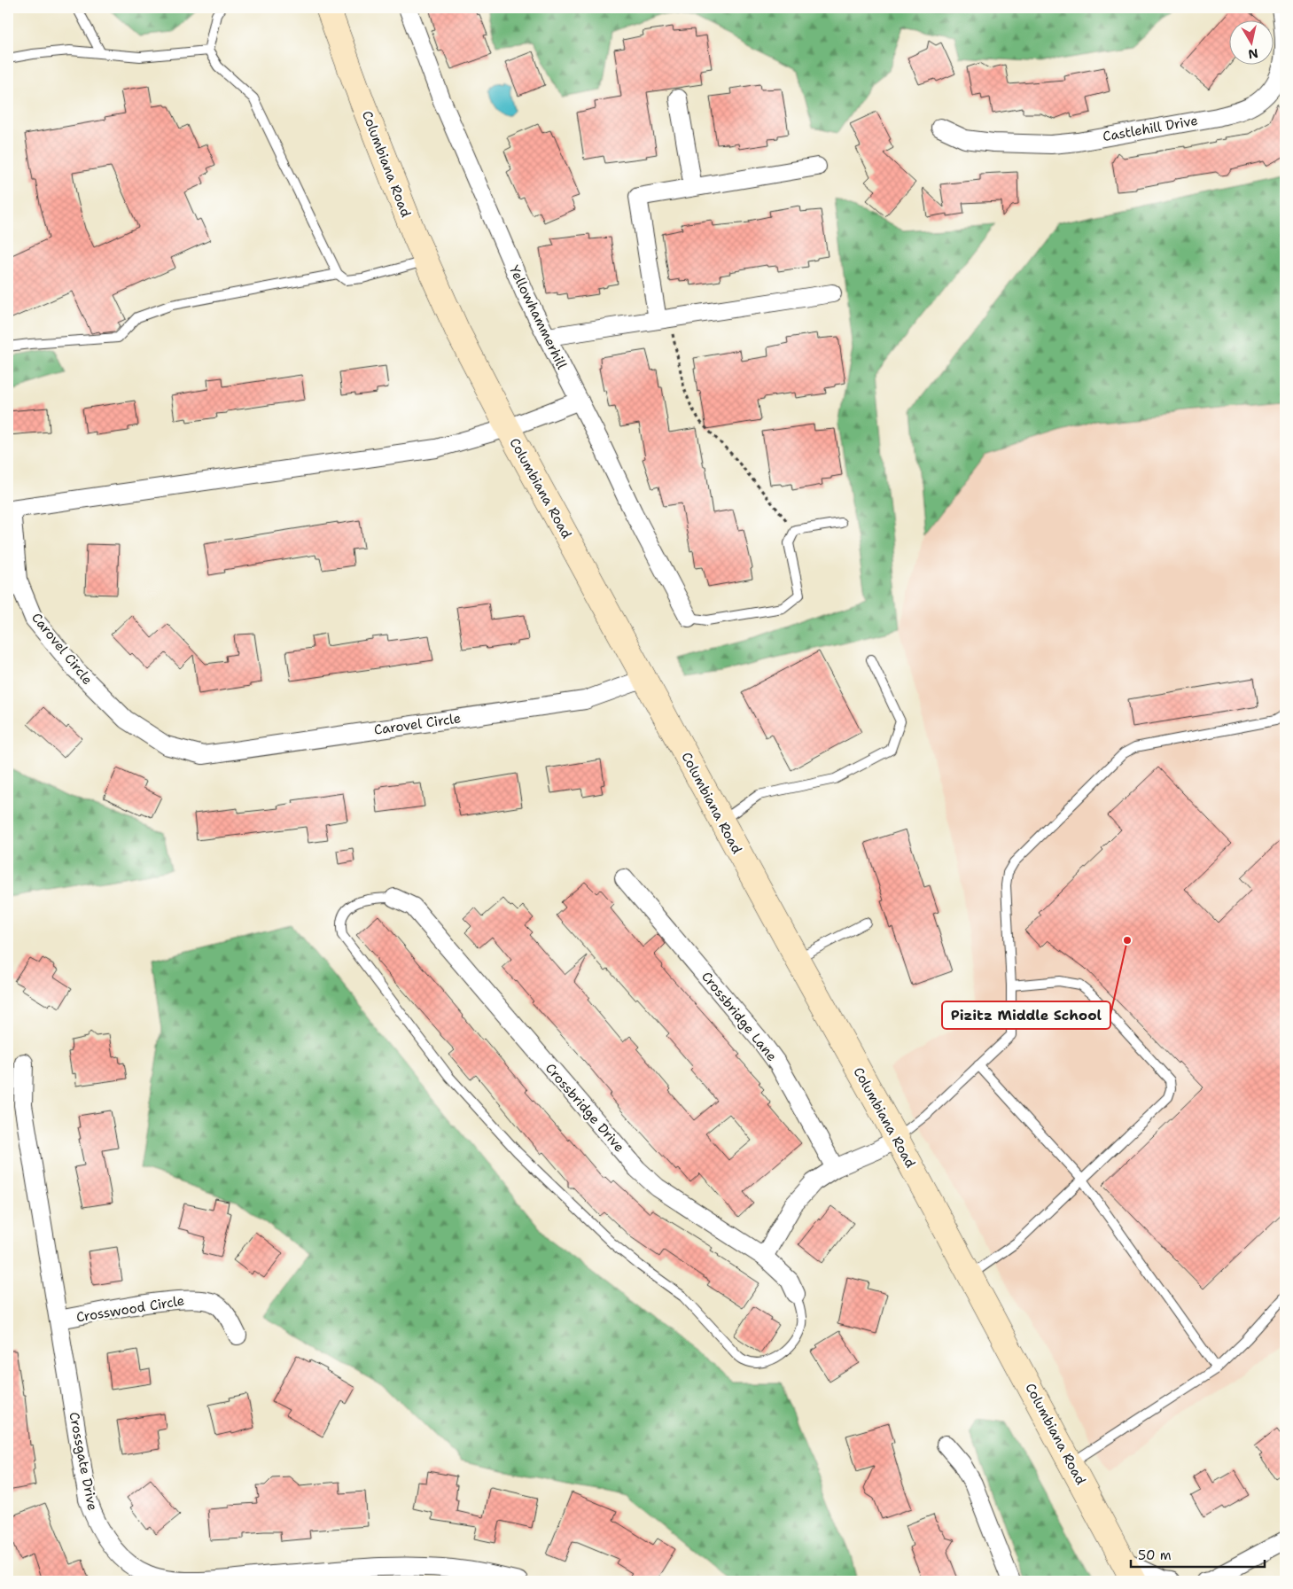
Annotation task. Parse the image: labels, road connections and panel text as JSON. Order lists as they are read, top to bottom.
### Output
{
  "streets": {
    "main road": ["Columbiana Road"],
    "street": [
      "Castlehill Drive",
      "Yellowhammerhill",
      "Carovel Circle",
      "Crossbridge Lane",
      "Crossbridge Drive",
      "Crosswood Circle",
      "Crossgate Drive"
    ]
  },
  "crossings": [
    ["Columbiana Road", "Carovel Circle"],
    ["Crosswood Circle", "Crossgate Drive"]
  ],
  "places": ["Pizitz Middle School"],
  "scale_bar": "50 m",
  "north": "bottom"
}
